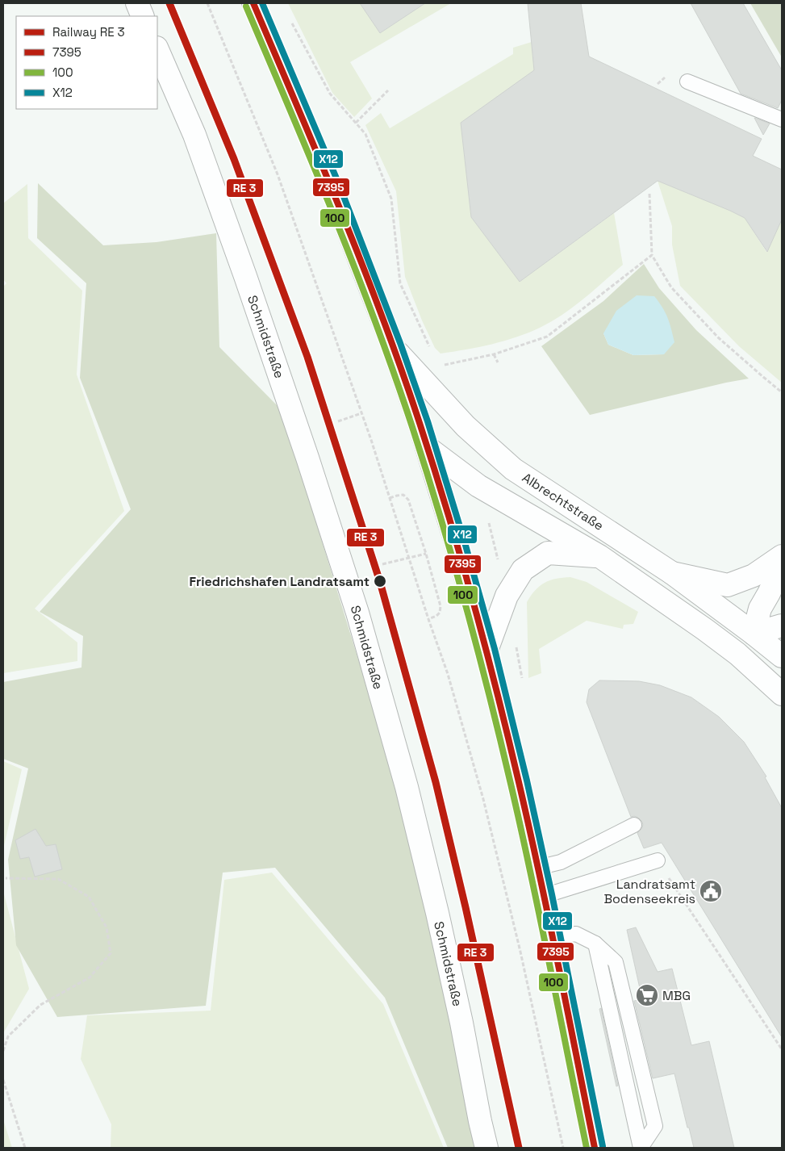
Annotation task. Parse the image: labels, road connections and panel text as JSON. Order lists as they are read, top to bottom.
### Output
{
  "streets": {
    "main road": ["Schmidstraße", "Albrechtstraße"]
  },
  "places": {
    "other": ["Friedrichshafen Landratsamt"],
    "public building": ["Landratsamt Bodenseekreis"],
    "supermarket": ["MBG"]
  },
  "lines": ["transit line 7395", "transit line X12", "transit line 100"],
  "legend": [
    "Railway RE 3",
    "7395",
    "100",
    "X12"
  ]
}
